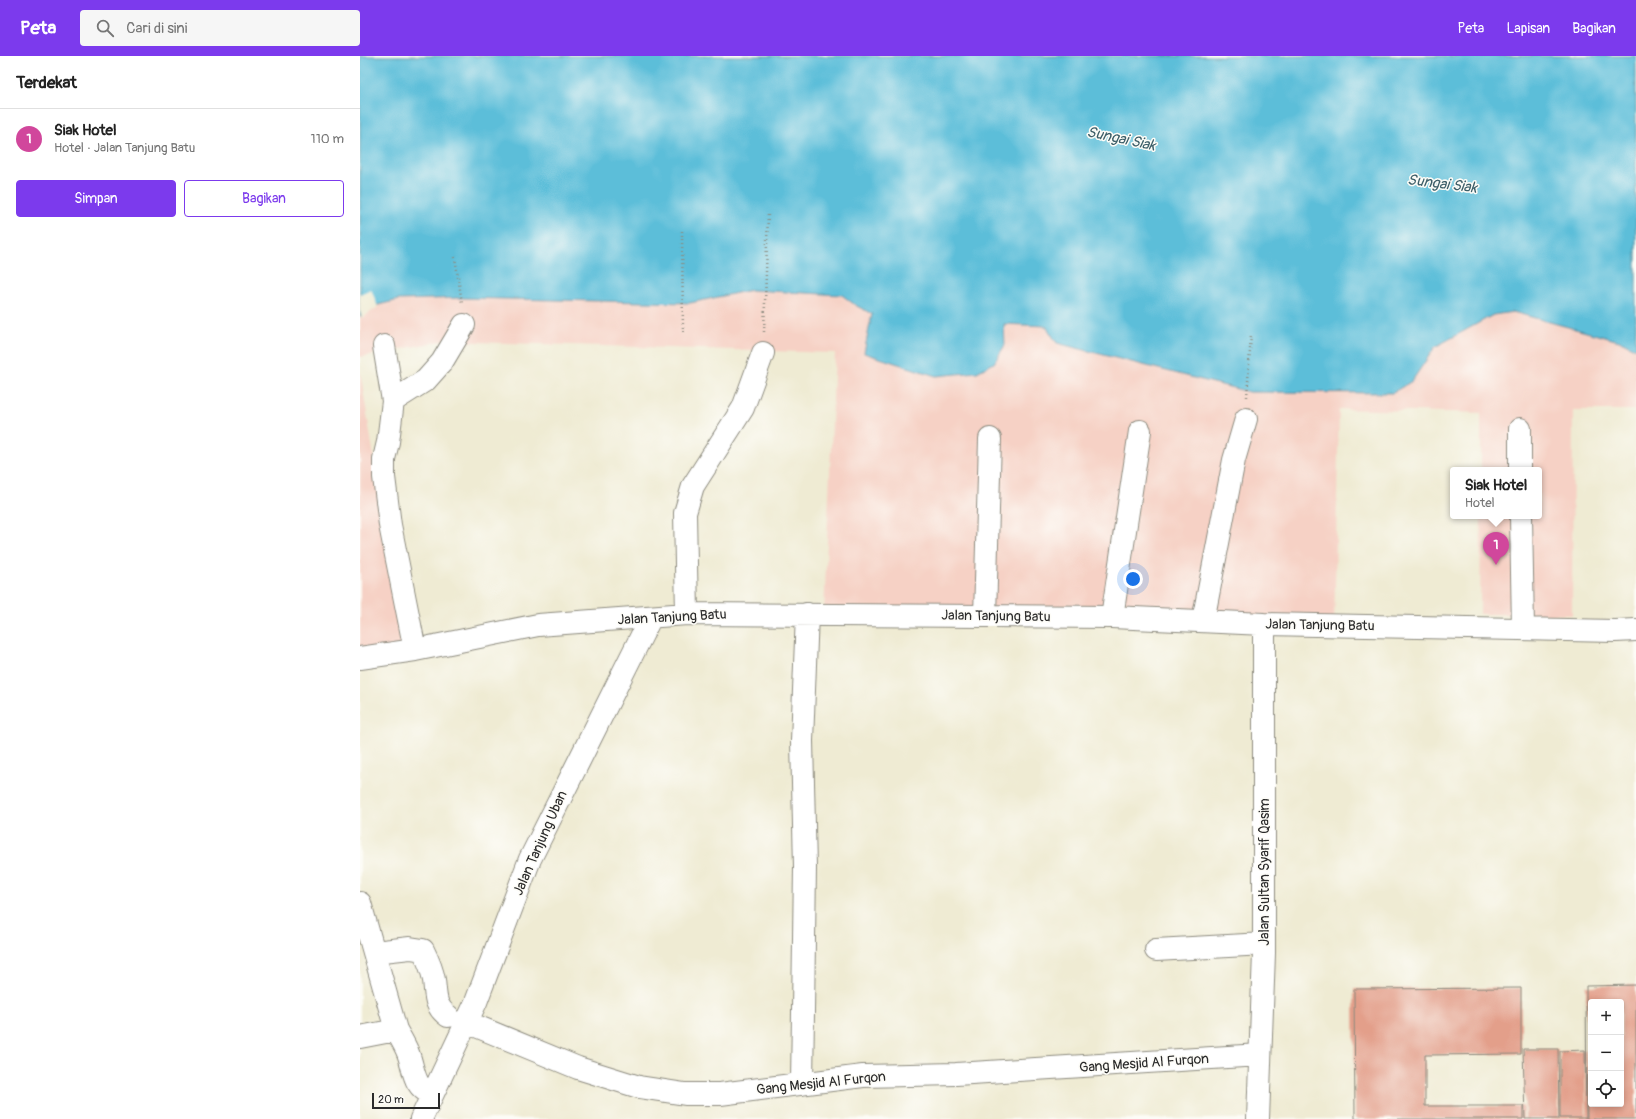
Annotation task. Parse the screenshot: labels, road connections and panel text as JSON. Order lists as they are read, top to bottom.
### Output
{
  "streets": {
    "street": [
      "Jalan Tanjung Batu",
      "Jalan Tanjung Uban",
      "Jalan Sultan Syarif Qasim",
      "Gang Mesjid Al Furqon"
    ]
  },
  "crossings": [
    ["Jalan Tanjung Batu", "Jalan Tanjung Uban"],
    ["Jalan Tanjung Batu", "Jalan Sultan Syarif Qasim"],
    ["Jalan Tanjung Uban", "Gang Mesjid Al Furqon"],
    ["Jalan Sultan Syarif Qasim", "Gang Mesjid Al Furqon"]
  ],
  "water": ["Sungai Siak"],
  "scale_bar": "20 m",
  "page": {
    "header": "Peta",
    "search": "Cari di sini",
    "nav": ["Peta", "Lapisan", "Bagikan"],
    "heading": "Terdekat",
    "list": [
      {
        "mark": "1",
        "name": "Siak Hotel",
        "note": "Hotel · Jalan Tanjung Batu",
        "value": "110 m"
      }
    ],
    "buttons": ["Simpan", "Bagikan"],
    "popup": ["Siak Hotel", "Hotel"],
    "pins": "1",
    "map_buttons": ["+", "−"],
    "scale": "20 m"
  }
}
